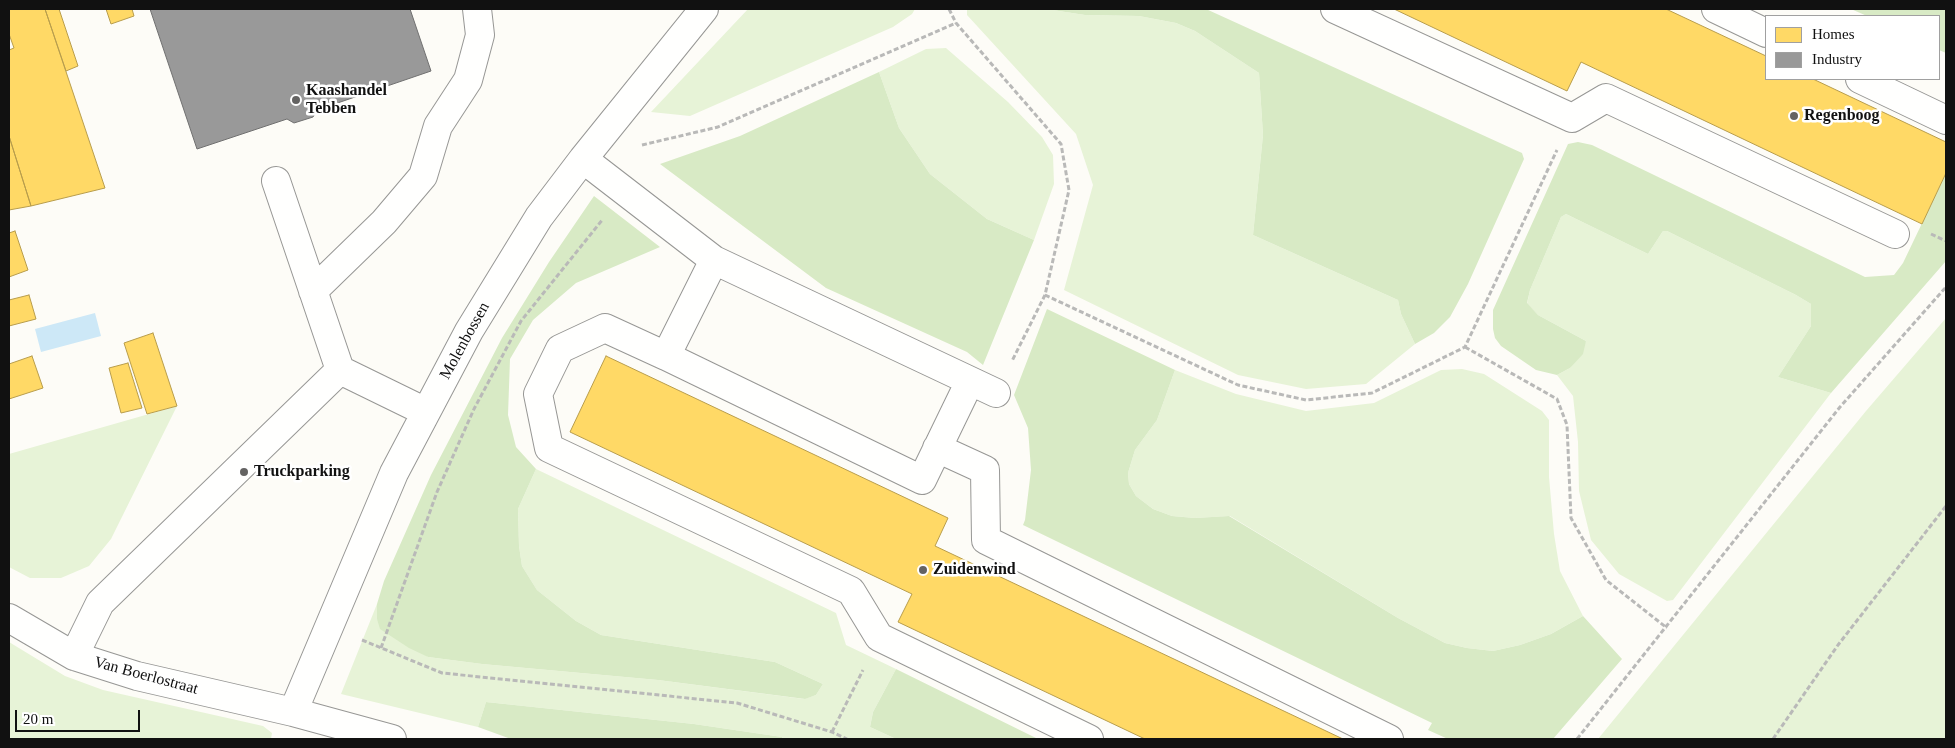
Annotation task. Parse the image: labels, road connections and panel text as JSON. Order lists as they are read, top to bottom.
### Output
{
  "streets": {
    "street": ["Molenbossen", "Van Boerlostraat"]
  },
  "crossings": [
    ["Molenbossen", "Van Boerlostraat"]
  ],
  "places": [
    "Kaashandel Tebben",
    "Regenboog",
    "Truckparking",
    "Zuidenwind"
  ],
  "legend": ["Homes", "Industry"],
  "scale_bar": "20 m"
}
